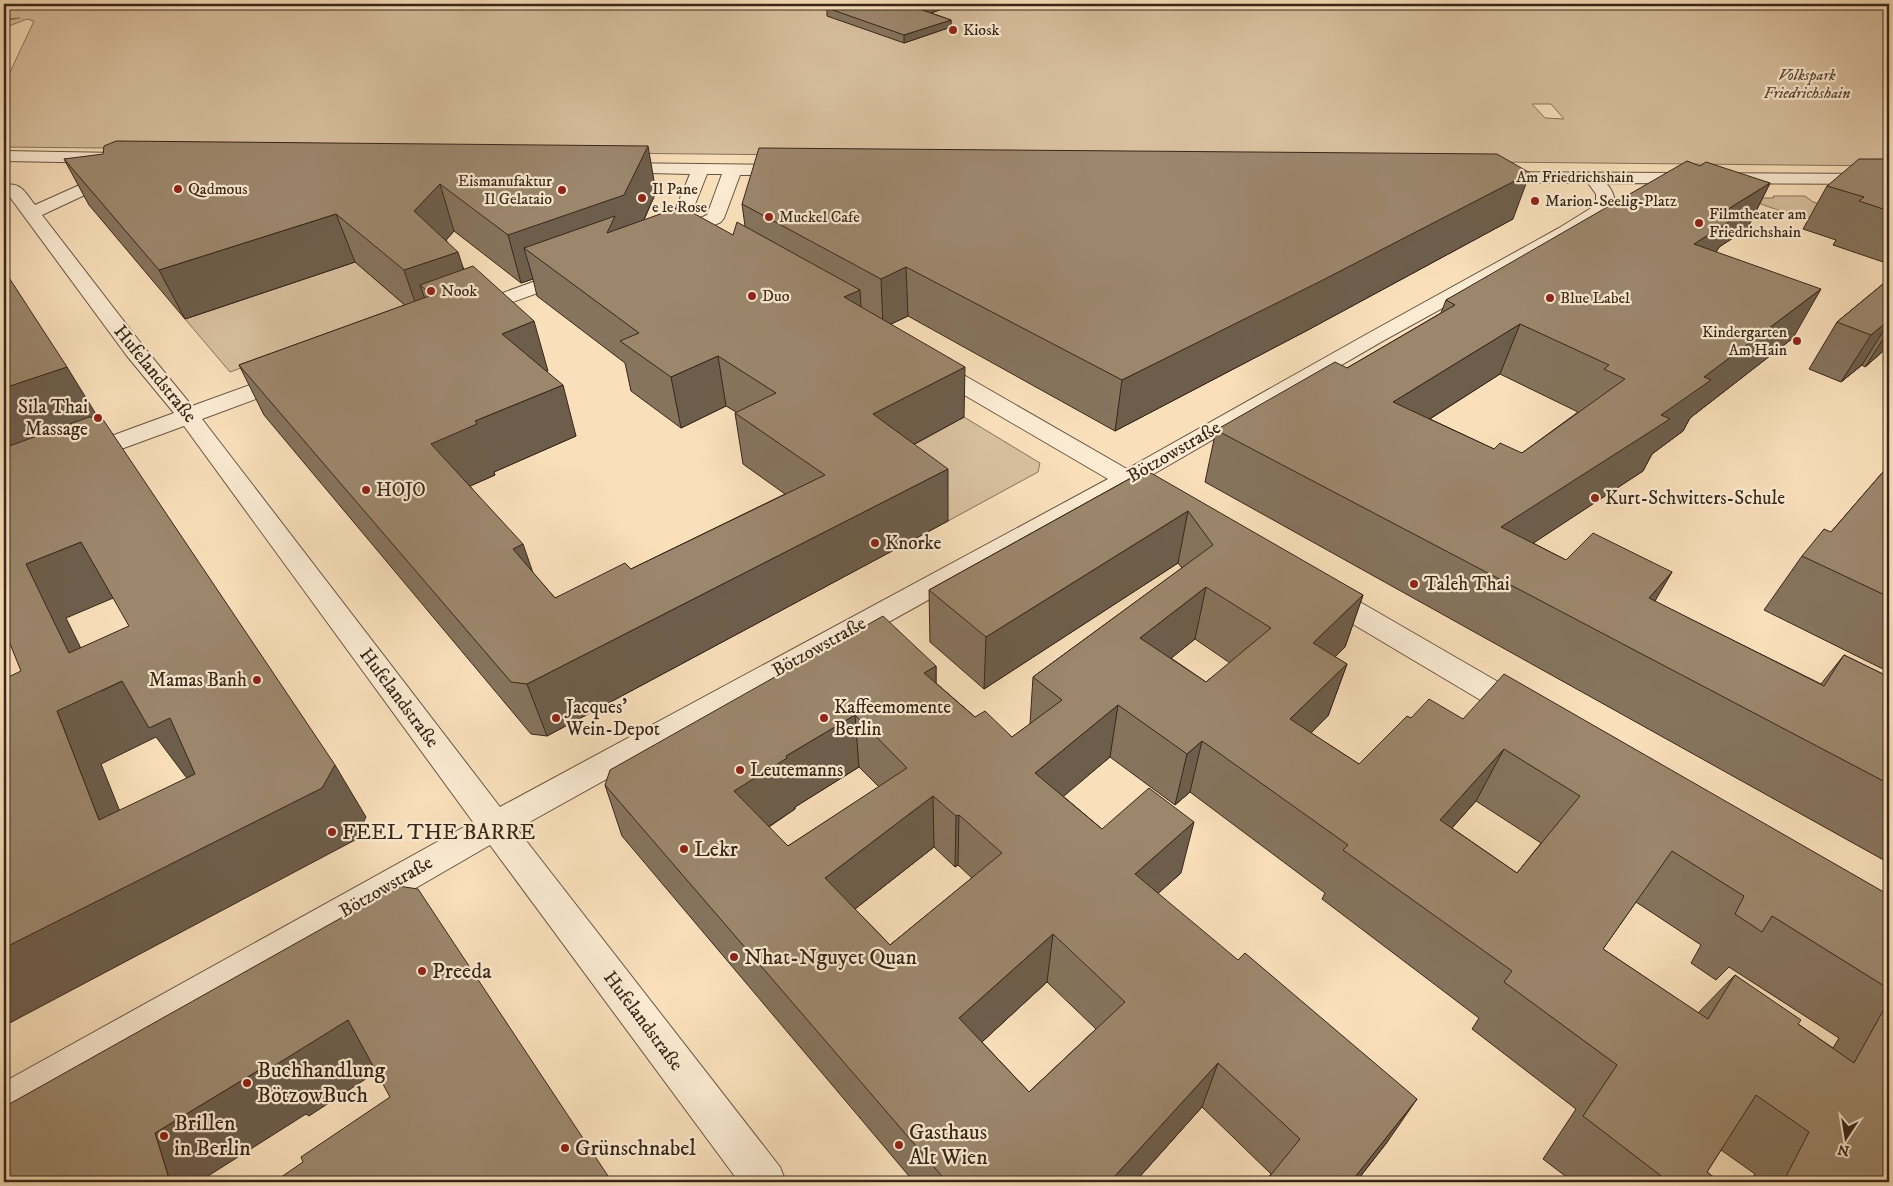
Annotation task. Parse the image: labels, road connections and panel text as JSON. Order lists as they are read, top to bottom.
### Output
{
  "streets": {
    "street": ["Am Friedrichshain", "Hufelandstraße", "Bötzowstraße"]
  },
  "crossings": [
    ["Am Friedrichshain", "Bötzowstraße"],
    ["Hufelandstraße", "Bötzowstraße"]
  ],
  "parks": ["Volkspark Friedrichshain"],
  "places": [
    "Kiosk",
    "Qadmous",
    "Eismanufaktur Il Gelataio",
    "Il Pane e le Rose",
    "Marion-Seelig-Platz",
    "Muckel Cafe",
    "Filmtheater am Friedrichshain",
    "Nook",
    "Duo",
    "Blue Label",
    "Kindergarten Am Hain",
    "Sila Thai Massage",
    "HOJO",
    "Kurt-Schwitters-Schule",
    "Knorke",
    "Taleh Thai",
    "Mamas Banh",
    "Jacques' Wein-Depot",
    "Kaffeemomente Berlin",
    "Leutemanns",
    "FEEL THE BARRE",
    "Lekr",
    "Nhat-Nguyet Quan",
    "Preeda",
    "Buchhandlung BötzowBuch",
    "Brillen in Berlin",
    "Gasthaus Alt Wien",
    "Grünschnabel"
  ],
  "north": "bottom"
}
